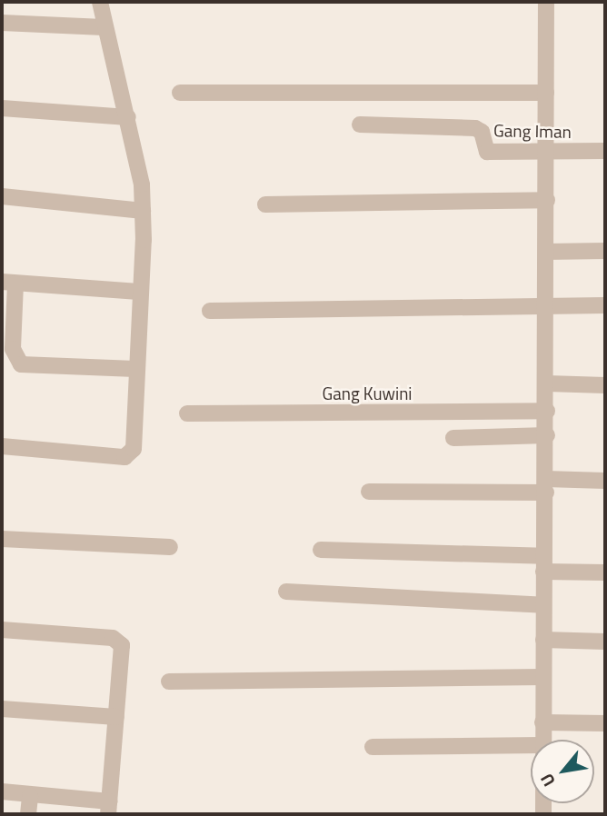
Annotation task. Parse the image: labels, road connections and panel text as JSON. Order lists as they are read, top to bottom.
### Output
{
  "streets": {
    "street": ["Gang Iman", "Gang Kuwini"]
  },
  "north": "bottom left"
}
